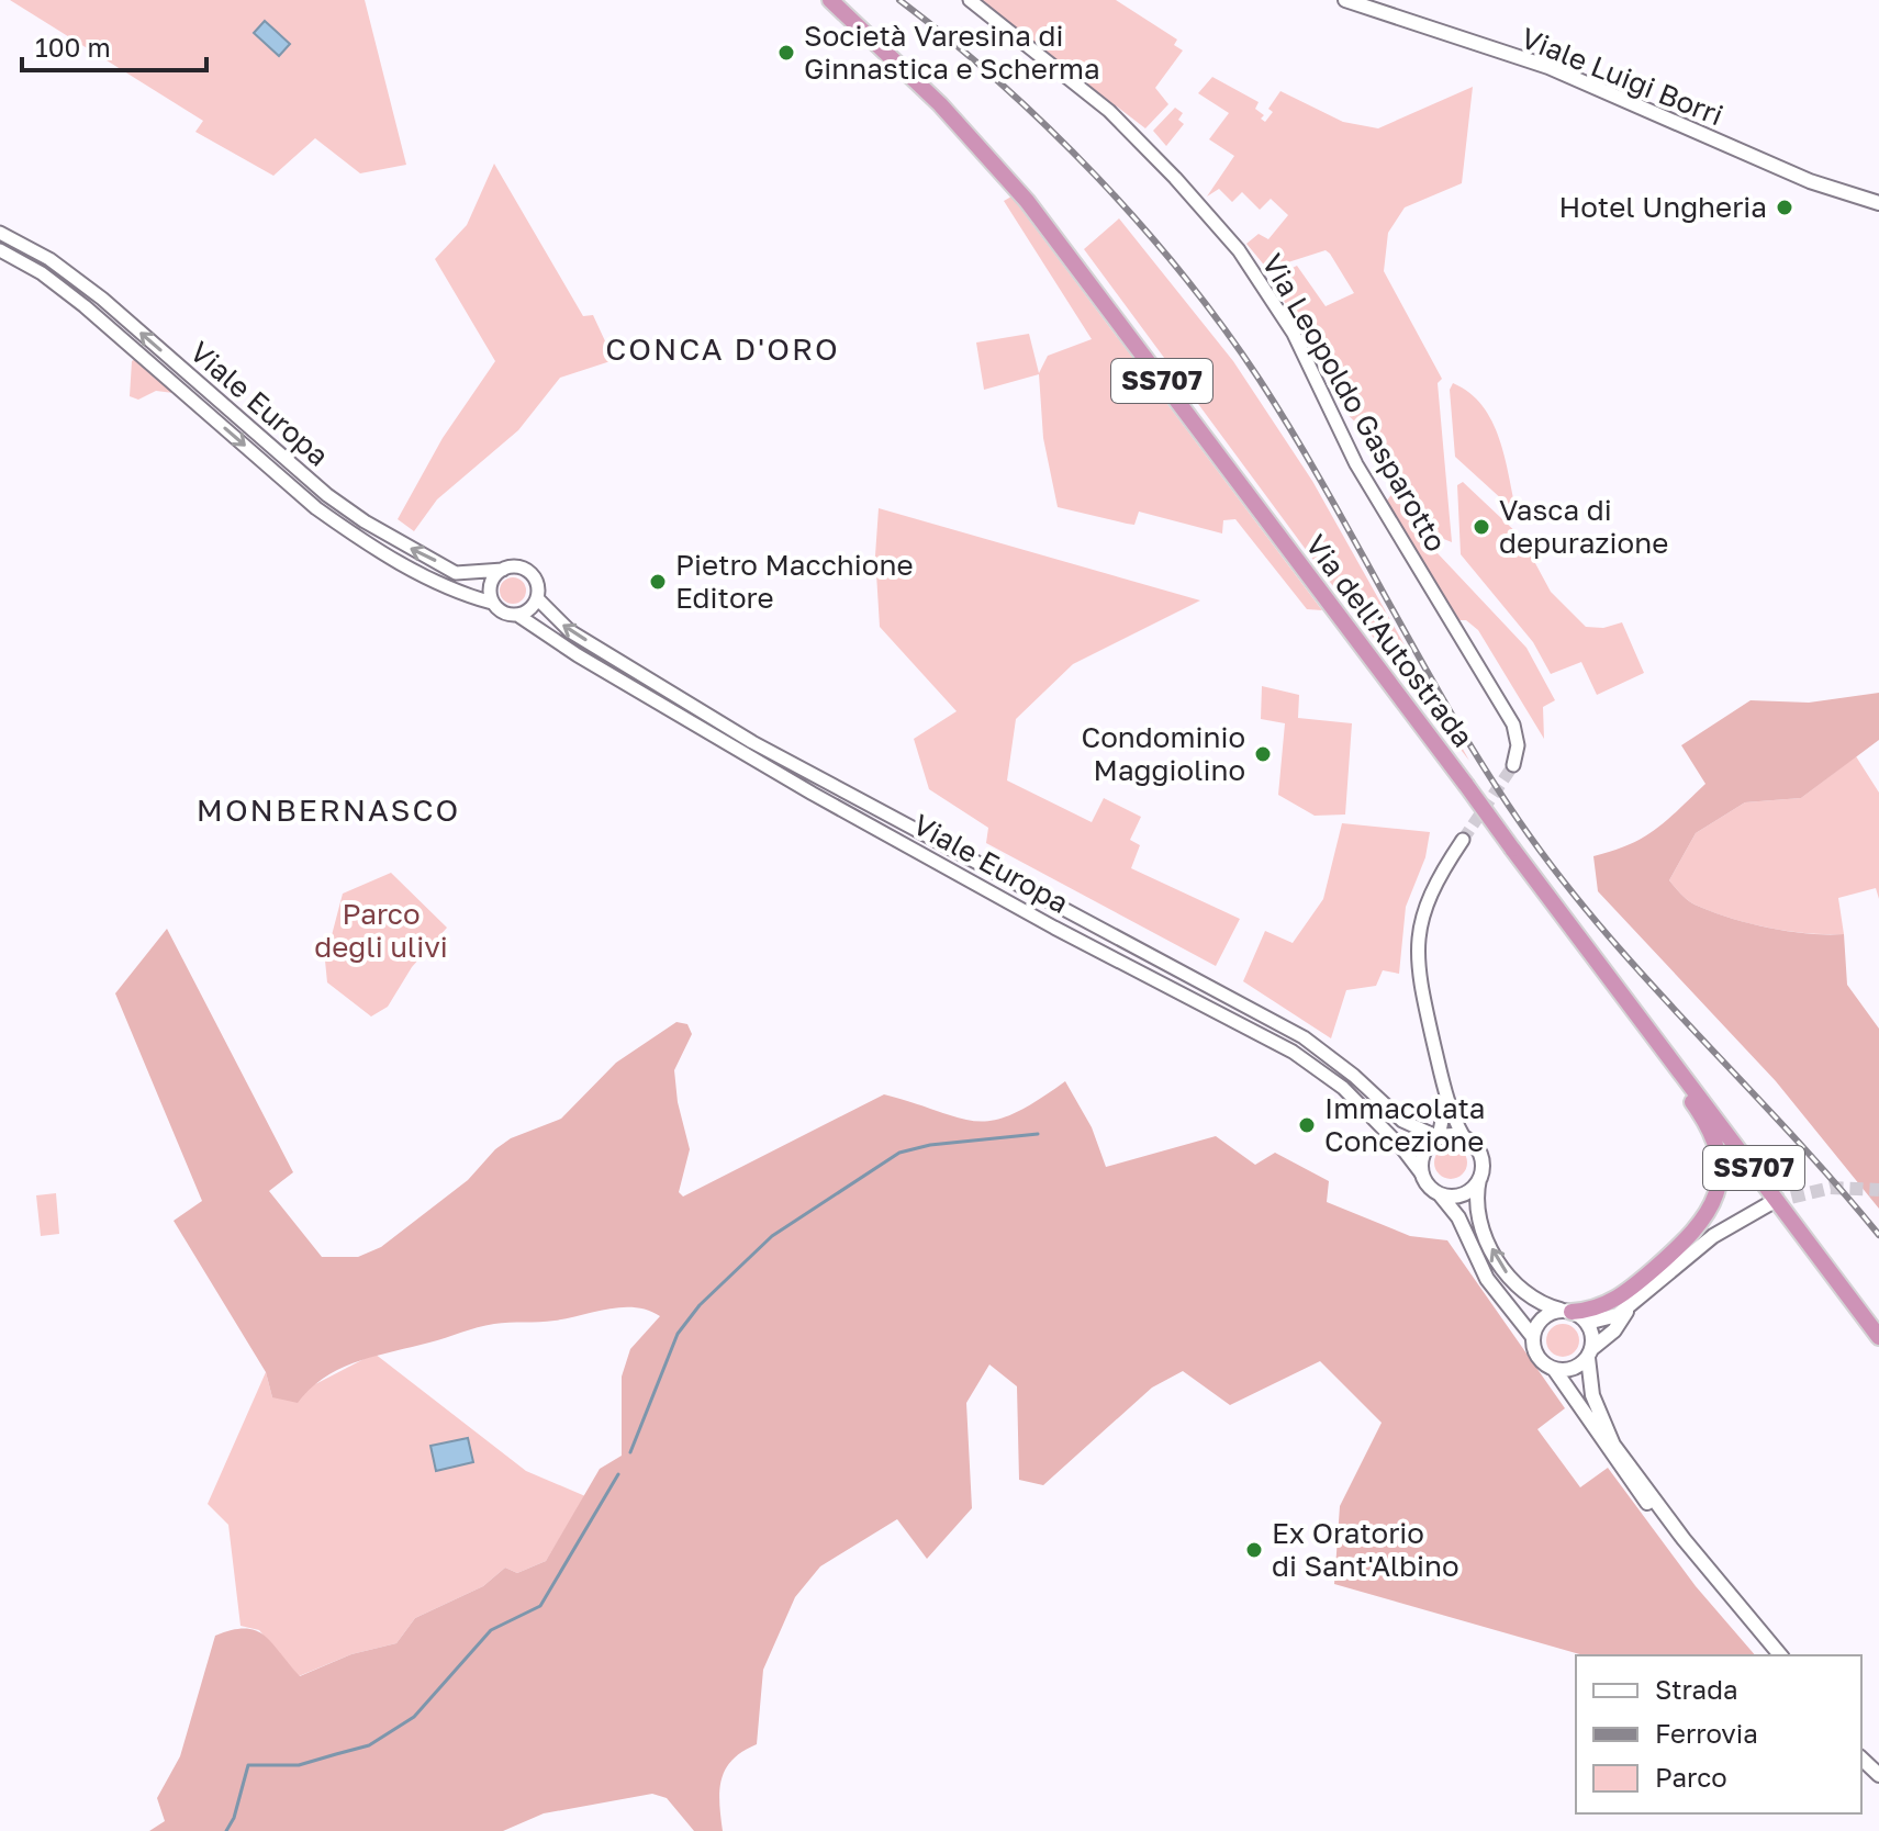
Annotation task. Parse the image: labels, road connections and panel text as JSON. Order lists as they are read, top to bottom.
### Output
{
  "streets": {
    "highway": ["SS707", "Via dell'Autostrada"],
    "main road": ["Viale Luigi Borri"],
    "street": ["Via Leopoldo Gasparotto", "Viale Europa"]
  },
  "districts": ["CONCA D'ORO", "MONBERNASCO"],
  "parks": ["Parco degli ulivi"],
  "places": [
    "Società Varesina di Ginnastica e Scherma",
    "Hotel Ungheria",
    "Vasca di depurazione",
    "Pietro Macchione Editore",
    "Condominio Maggiolino",
    "Immacolata Concezione",
    "Ex Oratorio di Sant'Albino"
  ],
  "legend": ["Strada", "Ferrovia", "Parco"],
  "scale_bar": "100 m"
}
